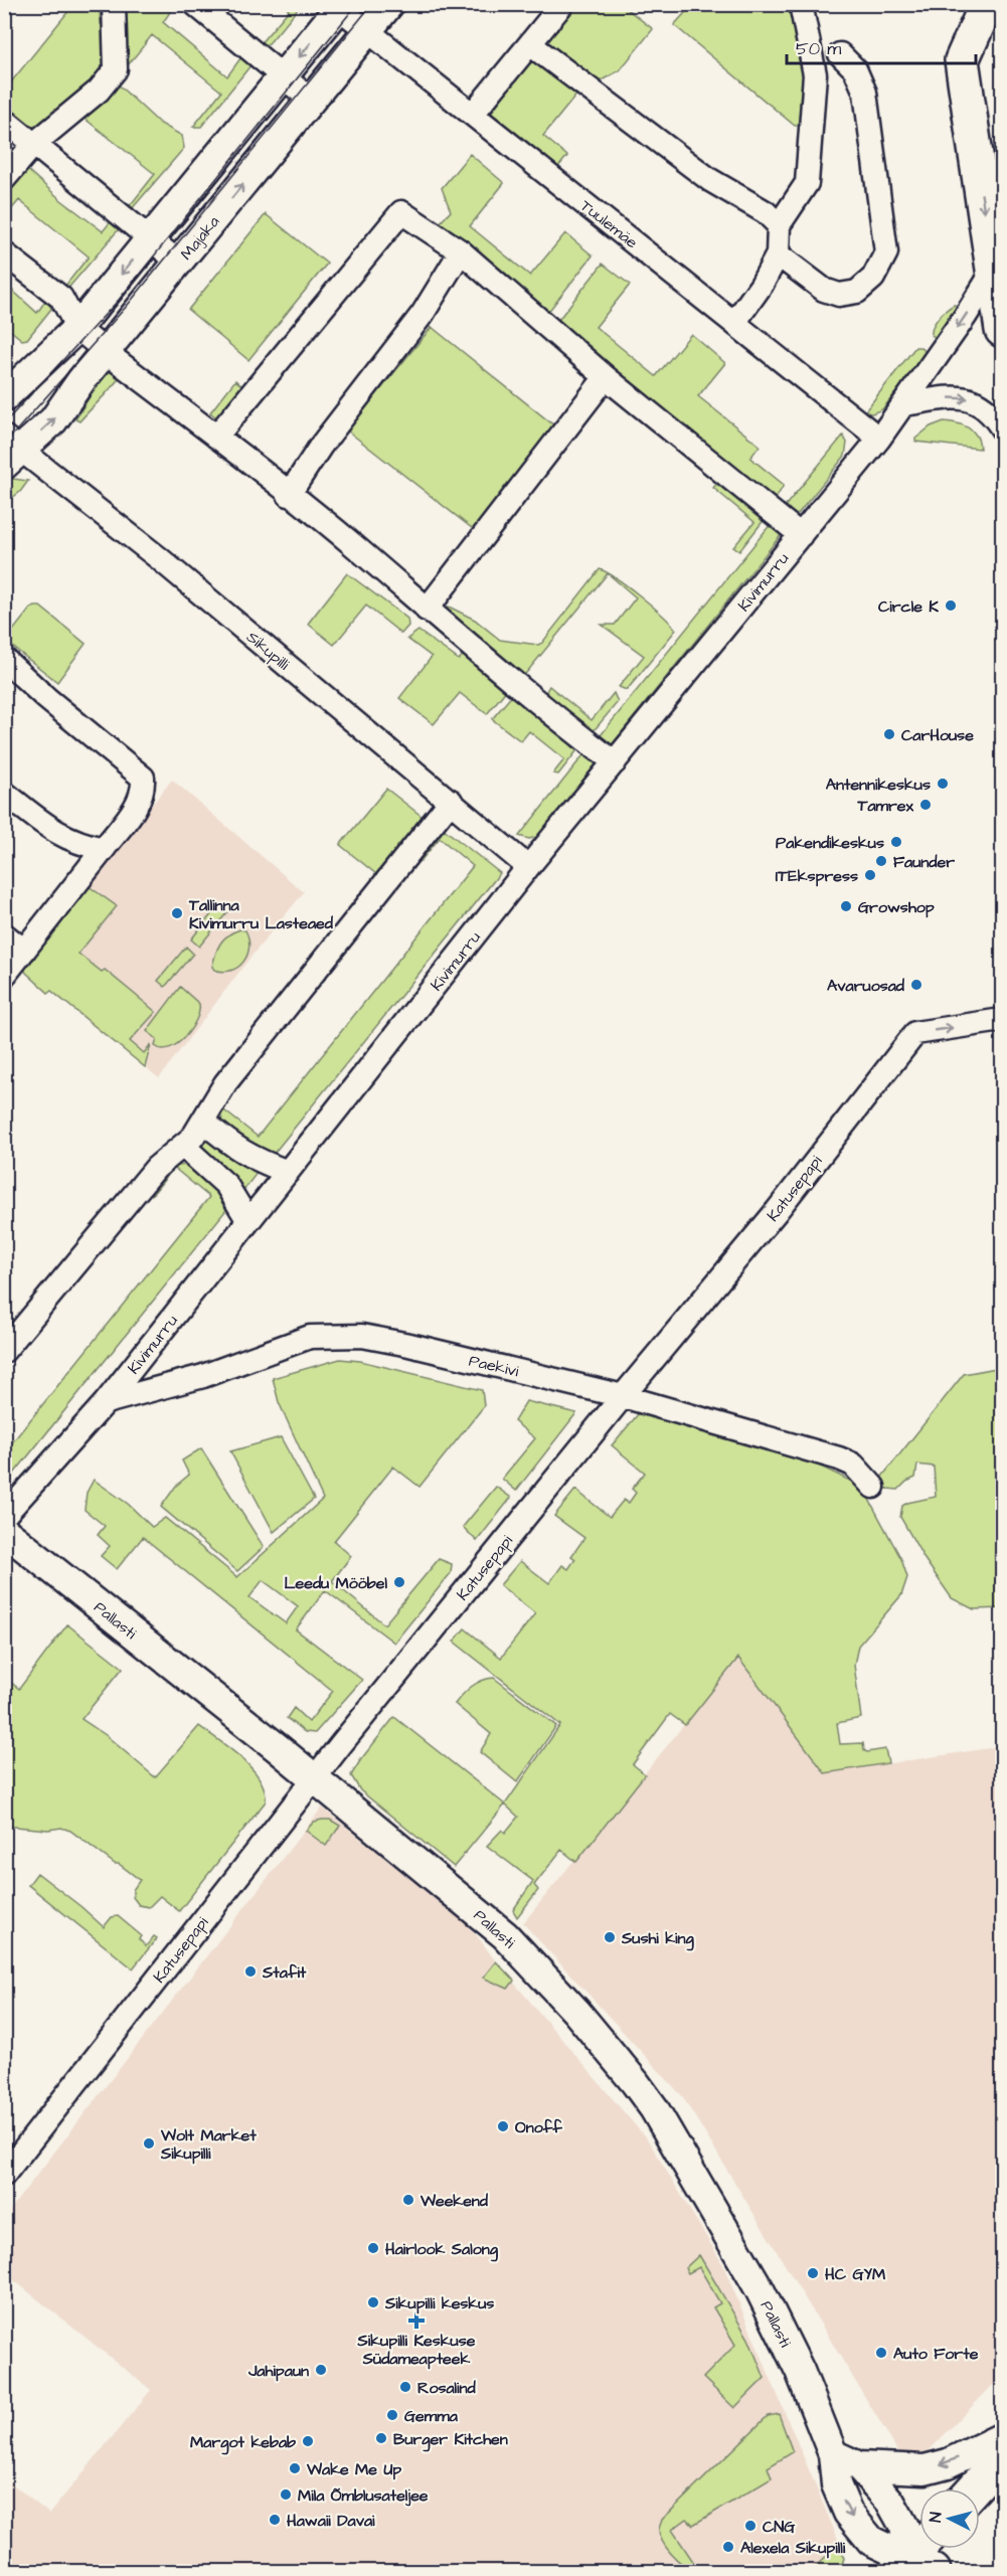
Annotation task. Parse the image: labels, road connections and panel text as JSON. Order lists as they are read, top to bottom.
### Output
{
  "streets": {
    "street": [
      "Tuulemäe",
      "Majaka",
      "Kivimurru",
      "Sikupilli",
      "Katusepapi",
      "Paekivi",
      "Pallasti"
    ]
  },
  "crossings": [
    ["Tuulemäe", "Majaka"],
    ["Tuulemäe", "Kivimurru"],
    ["Majaka", "Sikupilli"],
    ["Kivimurru", "Sikupilli"],
    ["Kivimurru", "Paekivi"],
    ["Katusepapi", "Paekivi"],
    ["Katusepapi", "Pallasti"]
  ],
  "places": {
    "other": [
      "Circle K",
      "CarHouse",
      "Antennikeskus",
      "Tamrex",
      "Pakendikeskus",
      "Faunder",
      "ITEkspress",
      "Growshop",
      "Tallinna Kivimurru Lasteaed",
      "Avaruosad",
      "Leedu Mööbel",
      "Sushi king",
      "Stafit",
      "Onoff",
      "Wolt Market Sikupilli",
      "Weekend",
      "Hairlook Salong",
      "HC GYM",
      "Sikupilli keskus",
      "Auto Forte",
      "Jahipaun",
      "Rosalind",
      "Gemma",
      "Burger Kitchen",
      "Margot kebab",
      "Wake Me Up",
      "Mila Õmblusateljee",
      "Hawaii Davai",
      "CNG",
      "Alexela Sikupilli"
    ],
    "health": ["Sikupilli Keskuse Südameapteek"]
  },
  "scale_bar": "50 m",
  "north": "left"
}
